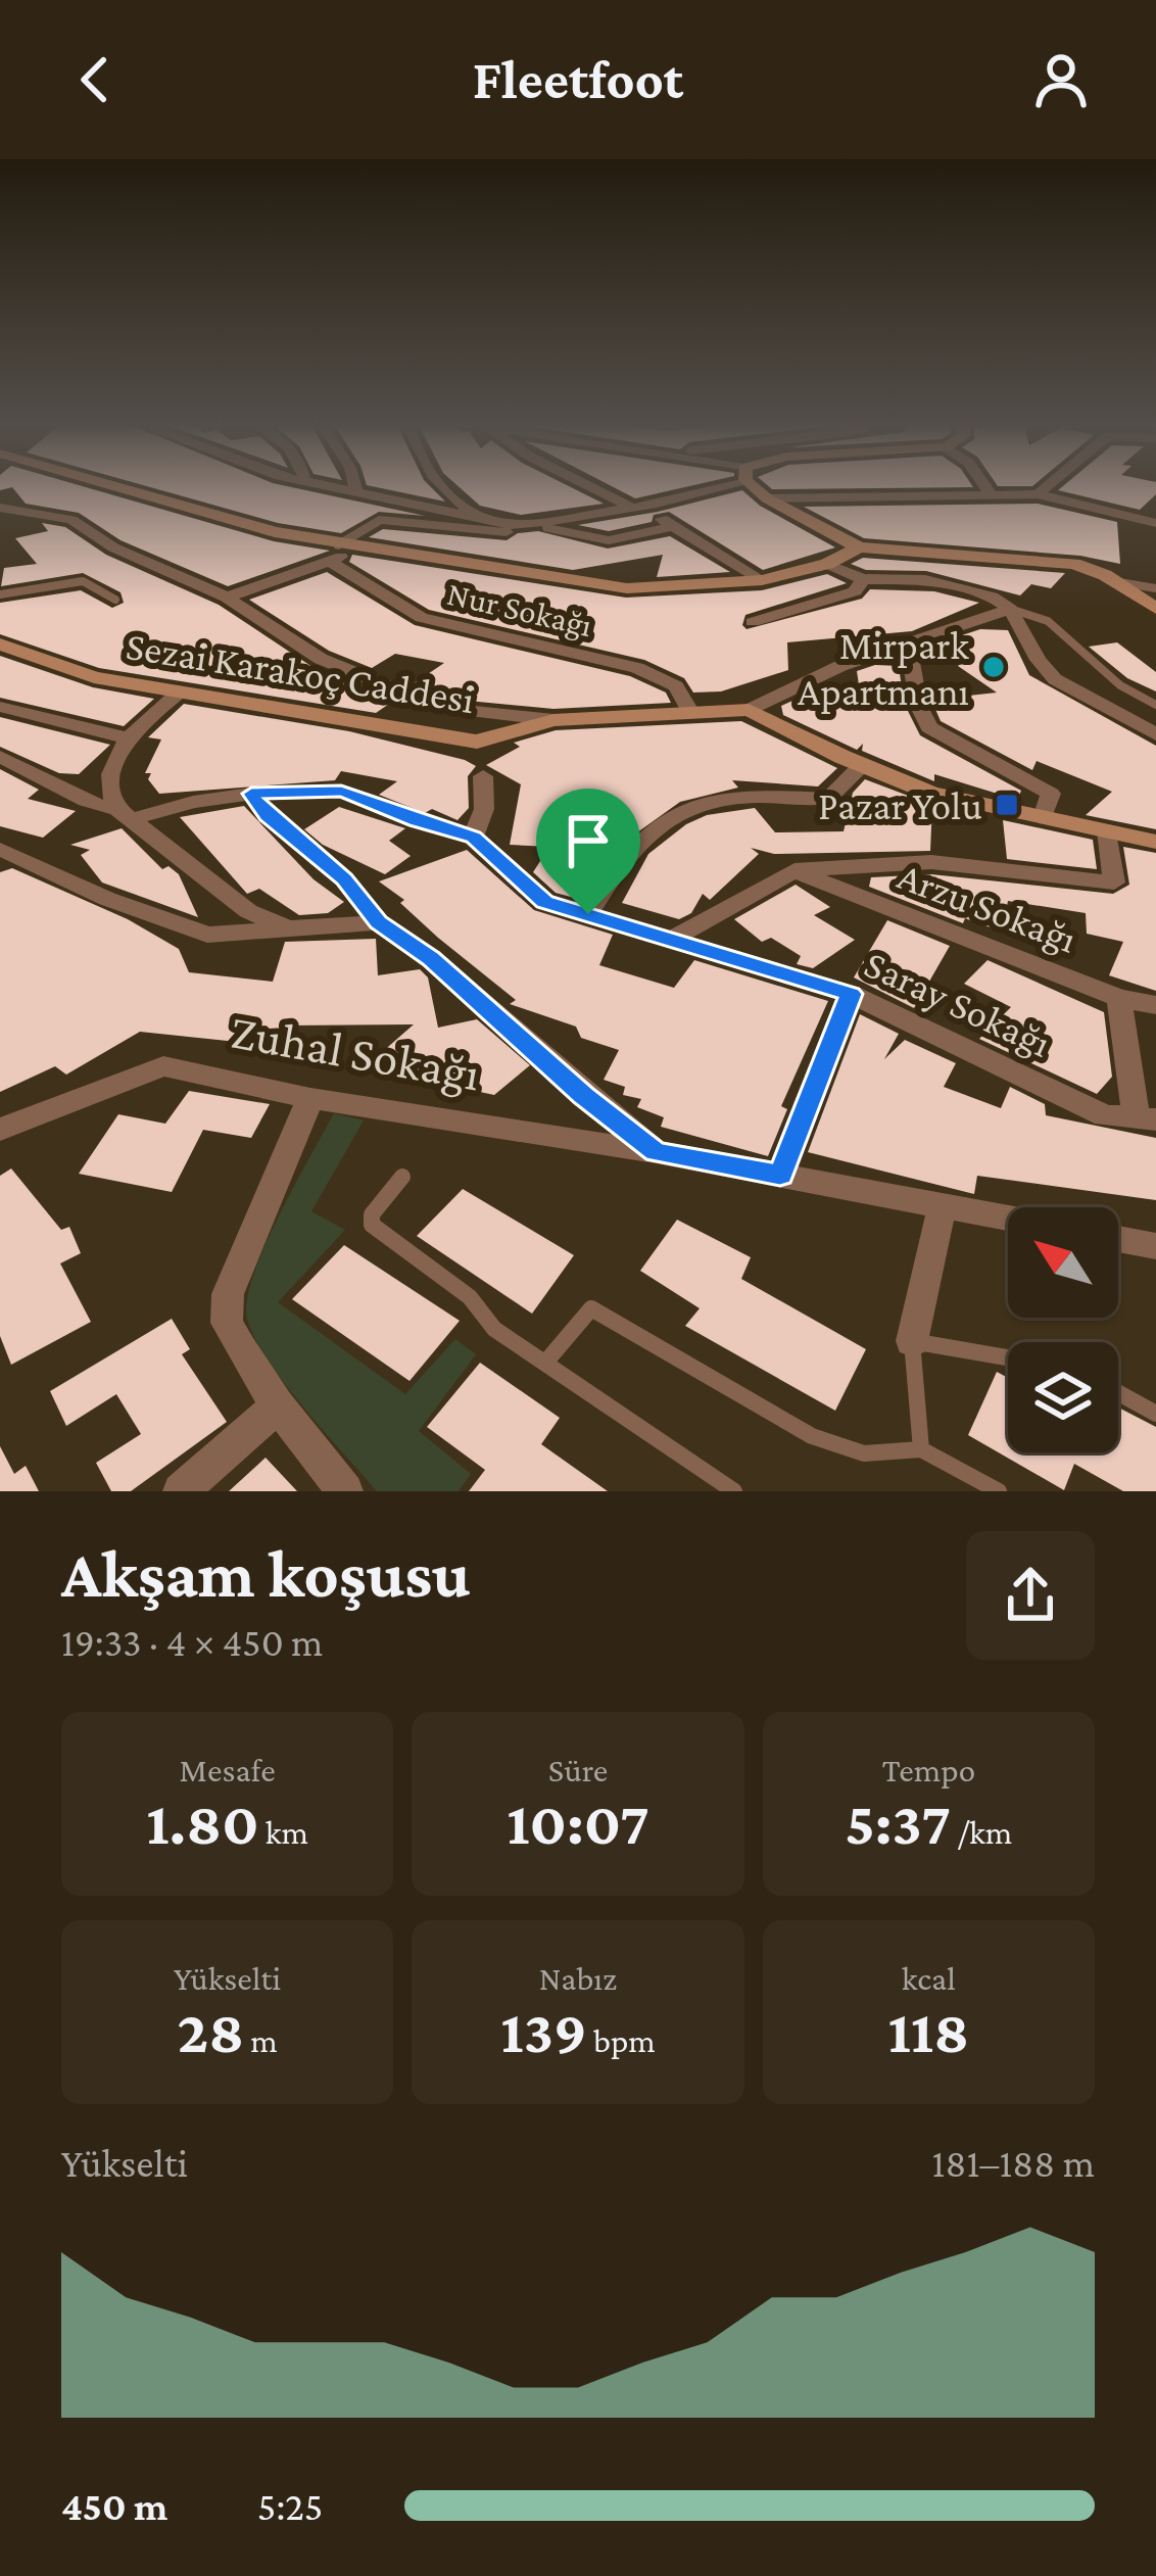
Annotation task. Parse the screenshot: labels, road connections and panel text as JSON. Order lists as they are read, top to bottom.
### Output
{
  "streets": {
    "street": [
      "Nur Sokağı",
      "Sezai Karakoç Caddesi",
      "Arzu Sokağı",
      "Saray Sokağı",
      "Zuhal Sokağı"
    ]
  },
  "crossings": [
    ["Nur Sokağı", "Sezai Karakoç Caddesi"],
    ["Arzu Sokağı", "Saray Sokağı"]
  ],
  "places": {
    "other": ["Mirpark Apartmanı"],
    "transit": ["Pazar Yolu"]
  },
  "north": "top left",
  "page": {
    "header": "Fleetfoot",
    "heading": ["Akşam koşusu", "19:33 · 4 × 450 m"],
    "stats": [
      ["Mesafe", "1.80 km"],
      ["Süre", "10:07"],
      ["Tempo", "5:37 /km"],
      ["Yükselti", "28 m"],
      ["Nabız", "139 bpm"],
      ["kcal", "118"]
    ],
    "chart": ["Yükselti", "181–188 m"],
    "list": [
      {
        "name": "450 m",
        "note": "5:25"
      }
    ]
  }
}
